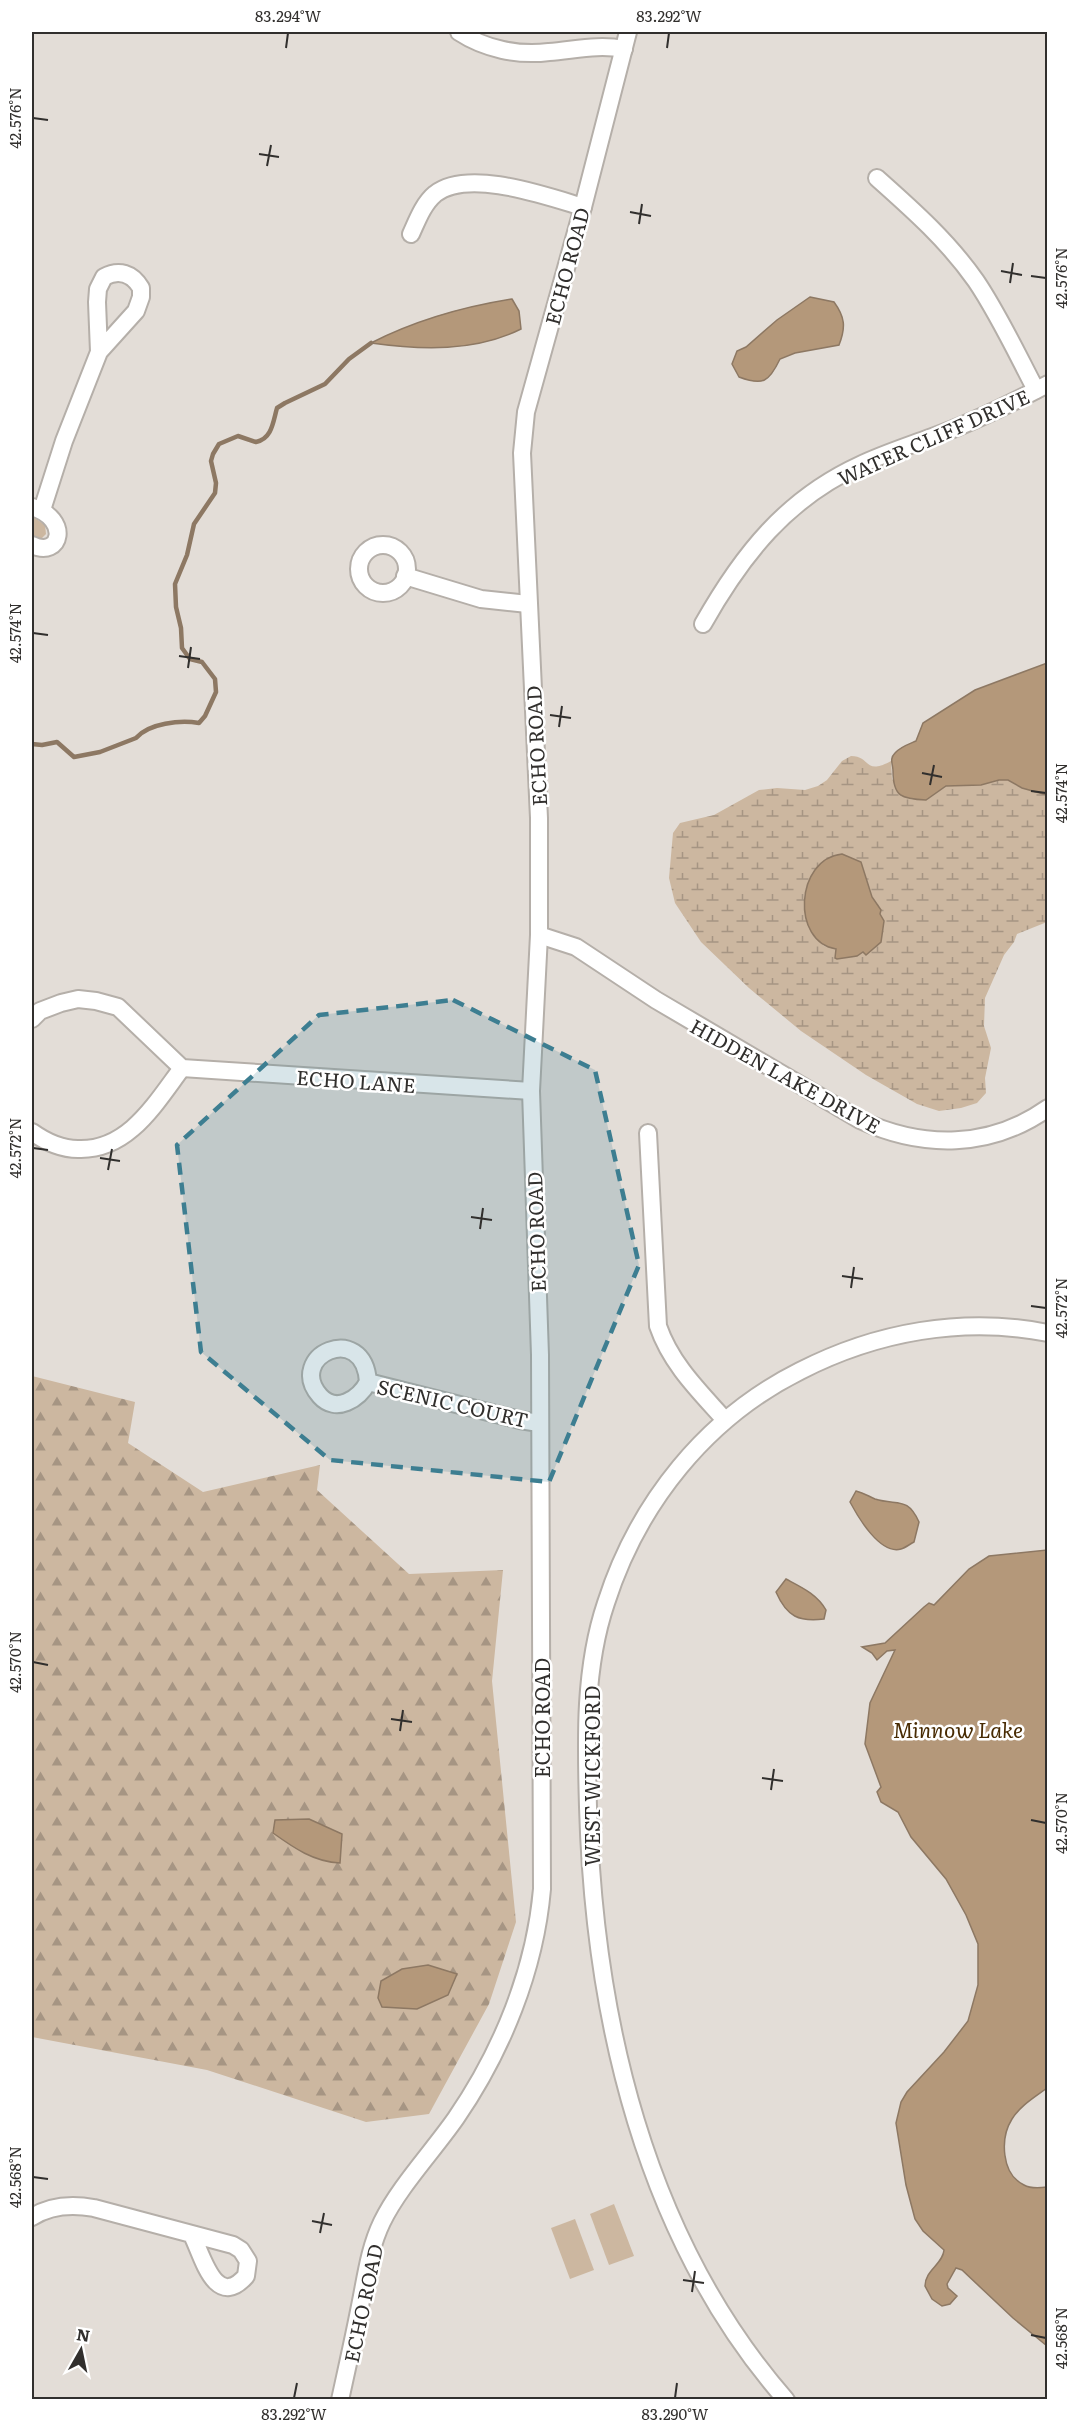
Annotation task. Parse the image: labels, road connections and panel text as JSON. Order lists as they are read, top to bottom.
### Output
{
  "streets": {
    "street": [
      "ECHO ROAD",
      "WATER CLIFF DRIVE",
      "HIDDEN LAKE DRIVE",
      "ECHO LANE",
      "SCENIC COURT",
      "WEST WICKFORD"
    ]
  },
  "crossings": [
    ["ECHO ROAD", "HIDDEN LAKE DRIVE"],
    ["ECHO ROAD", "ECHO LANE"],
    ["ECHO ROAD", "SCENIC COURT"]
  ],
  "water": ["Minnow Lake"],
  "north": "top",
  "coordinates": [
    "83.294°W",
    "83.292°W",
    "42.576°N",
    "42.574°N",
    "42.572°N",
    "42.570°N",
    "42.568°N",
    "83.290°W"
  ]
}
